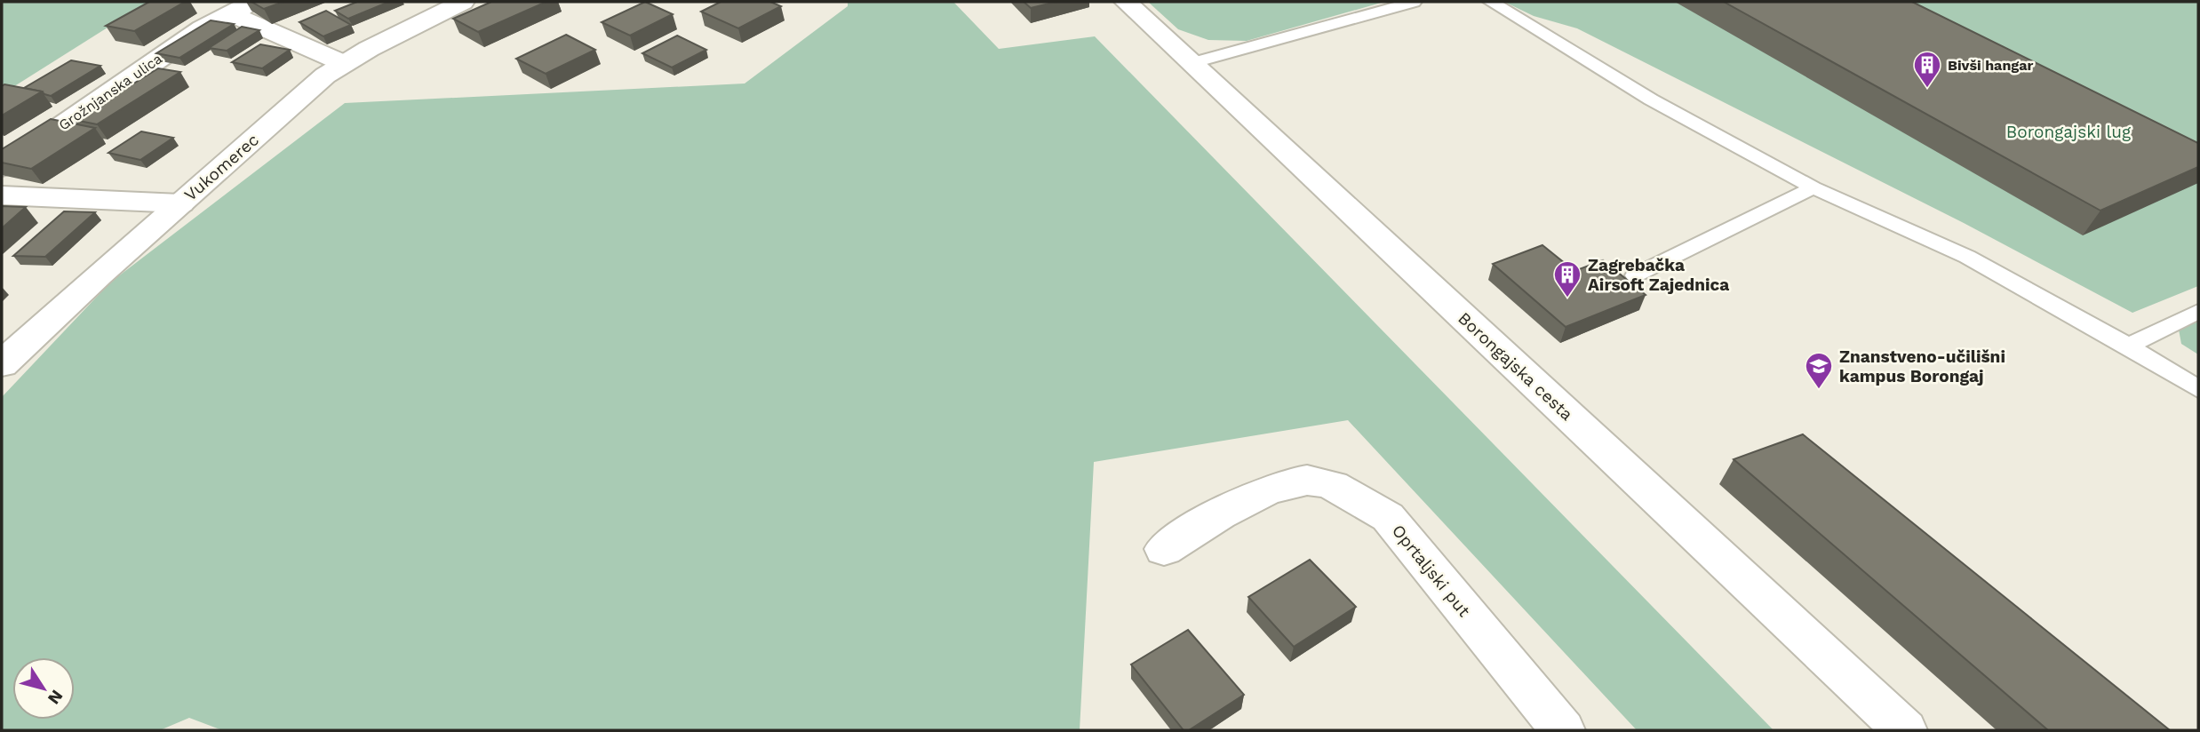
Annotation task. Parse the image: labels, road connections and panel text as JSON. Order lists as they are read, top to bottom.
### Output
{
  "streets": {
    "street": [
      "Grožnjanska ulica",
      "Vukomerec",
      "Borongajska cesta",
      "Oprtaljski put"
    ]
  },
  "parks": ["Borongajski lug"],
  "places": {
    "building": ["Bivši hangar", "Zagrebačka Airsoft Zajednica"],
    "school or university": ["Znanstveno-učilišni kampus Borongaj"]
  },
  "north": "bottom right"
}
